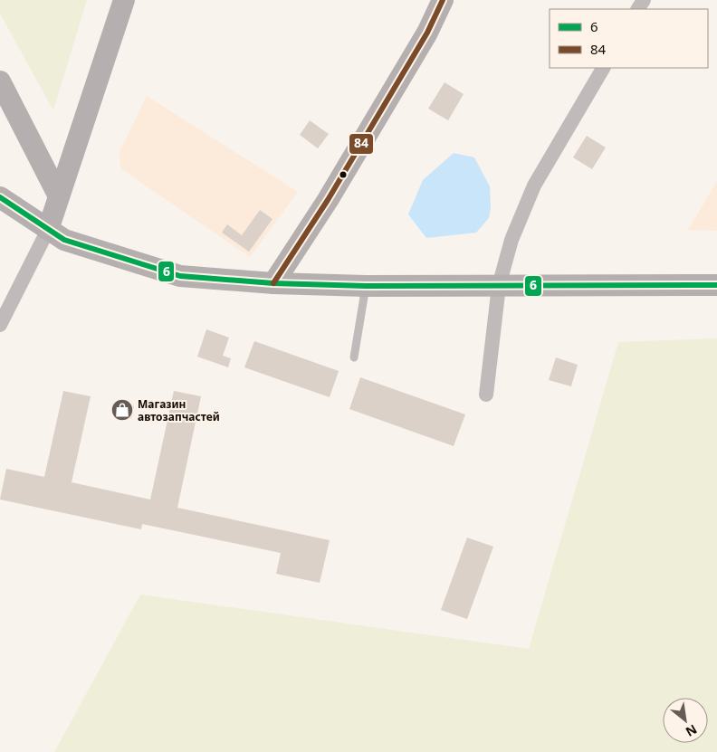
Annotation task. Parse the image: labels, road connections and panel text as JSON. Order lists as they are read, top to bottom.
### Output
{
  "places": {
    "shop": ["Магазин автозапчастей"]
  },
  "lines": ["transit line 84", "transit line 6"],
  "legend": ["6", "84"],
  "north": "bottom right"
}
